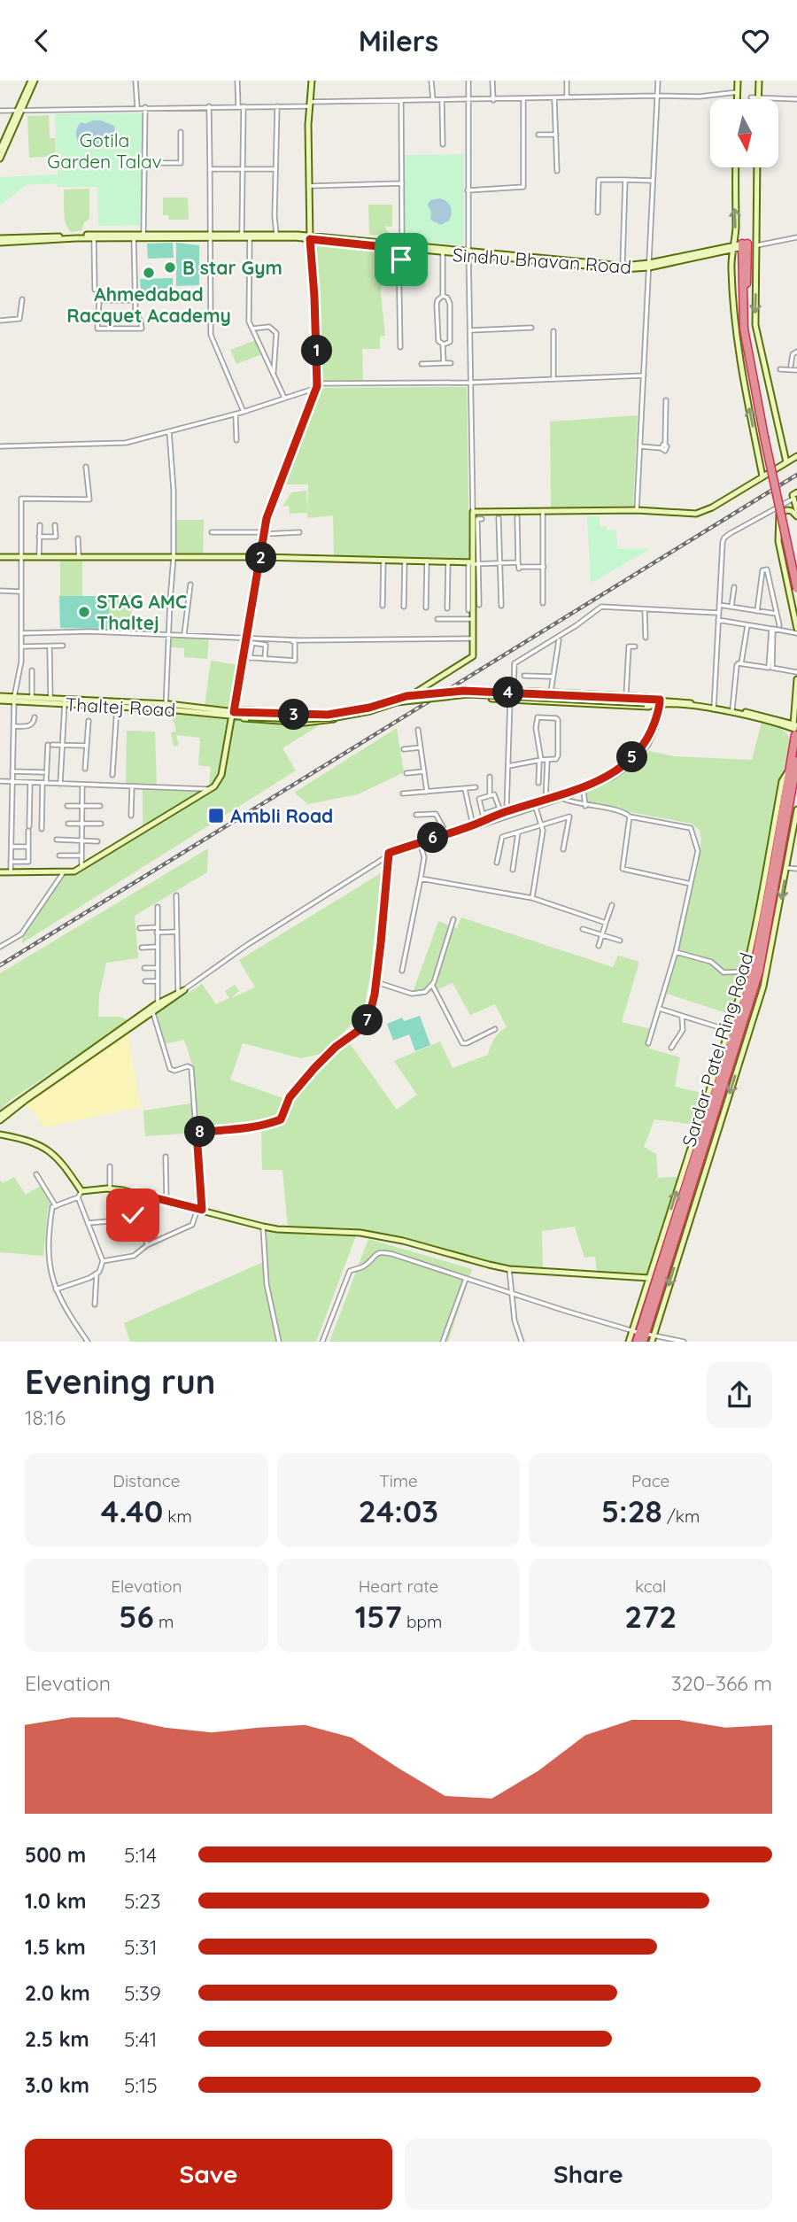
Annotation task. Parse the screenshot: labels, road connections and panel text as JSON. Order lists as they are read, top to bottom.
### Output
{
  "streets": {
    "highway": ["Sardar Patel Ring Road"],
    "street": ["Sindhu Bhavan Road", "Thaltej Road"]
  },
  "parks": ["Gotila Garden Talav"],
  "places": {
    "other": ["B star Gym", "Ahmedabad Racquet Academy", "STAG AMC Thaltej"],
    "transit": ["Ambli Road"]
  },
  "north": "bottom",
  "page": {
    "header": "Milers",
    "pins": [
      "1",
      "2",
      "4",
      "3",
      "5",
      "6",
      "7",
      "8"
    ],
    "heading": ["Evening run", "18:16"],
    "stats": [
      ["Distance", "4.40 km"],
      ["Time", "24:03"],
      ["Pace", "5:28 /km"],
      ["Elevation", "56 m"],
      ["Heart rate", "157 bpm"],
      ["kcal", "272"]
    ],
    "chart": ["Elevation", "320–366 m"],
    "list": [
      {
        "name": "500 m",
        "note": "5:14"
      },
      {
        "name": "1.0 km",
        "note": "5:23"
      },
      {
        "name": "1.5 km",
        "note": "5:31"
      },
      {
        "name": "2.0 km",
        "note": "5:39"
      },
      {
        "name": "2.5 km",
        "note": "5:41"
      },
      {
        "name": "3.0 km",
        "note": "5:15"
      }
    ],
    "buttons": ["Save", "Share"]
  }
}
